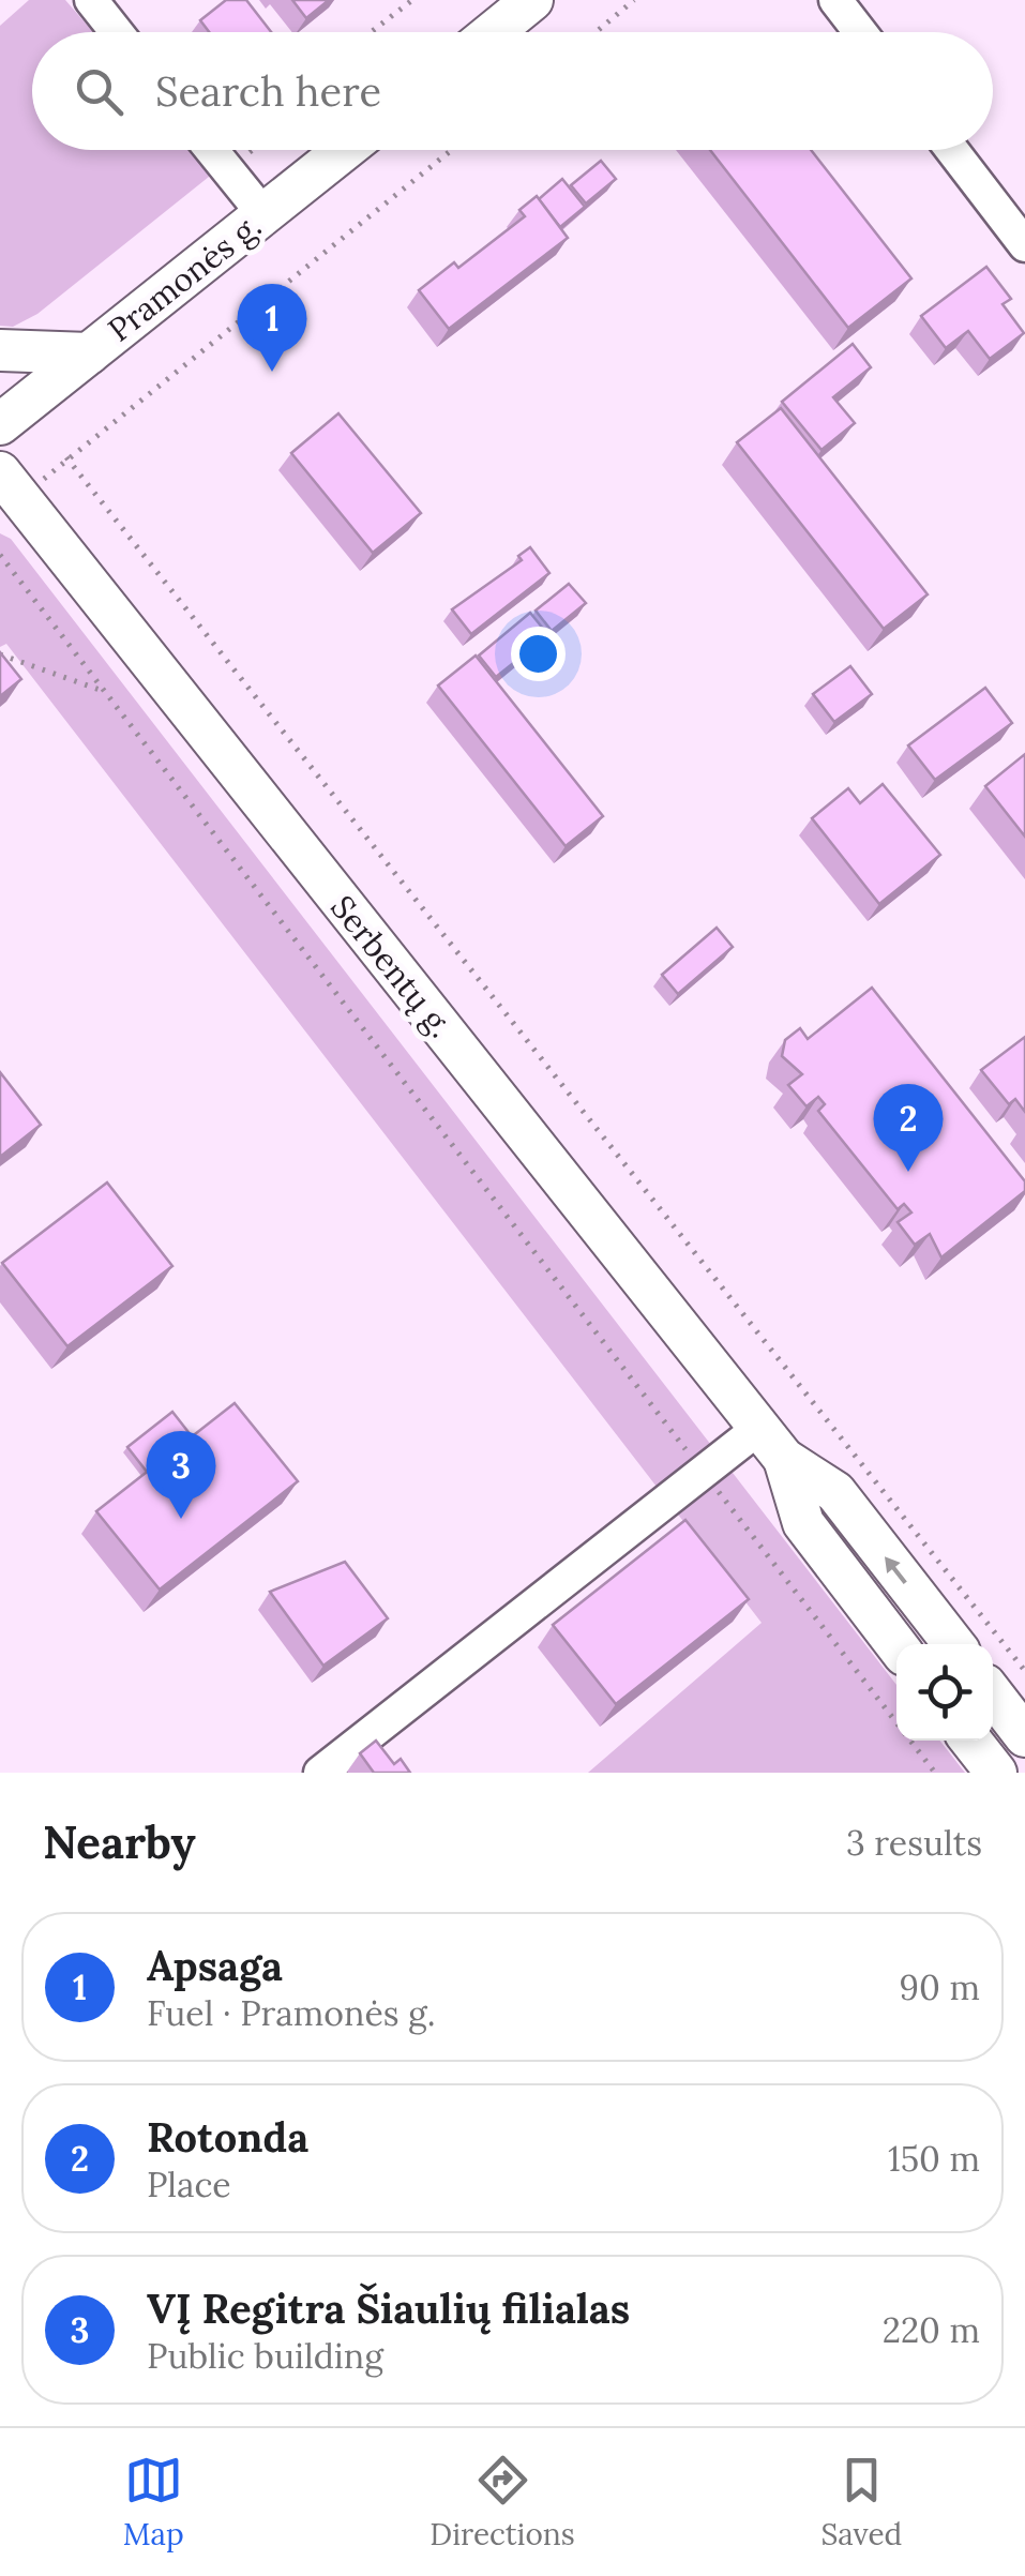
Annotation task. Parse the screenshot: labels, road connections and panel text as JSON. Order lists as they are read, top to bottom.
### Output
{
  "streets": {
    "main road": ["Pramonės g.", "Serbentų g."]
  },
  "page": {
    "search": "Search here",
    "pins": ["1", "2", "3"],
    "heading": ["Nearby", "3 results"],
    "list": [
      {
        "mark": "1",
        "name": "Apsaga",
        "note": "Fuel · Pramonės g.",
        "value": "90 m"
      },
      {
        "mark": "2",
        "name": "Rotonda",
        "note": "Place",
        "value": "150 m"
      },
      {
        "mark": "3",
        "name": "VĮ Regitra Šiaulių filialas",
        "note": "Public building",
        "value": "220 m"
      }
    ],
    "nav": ["Map", "Directions", "Saved"]
  }
}
